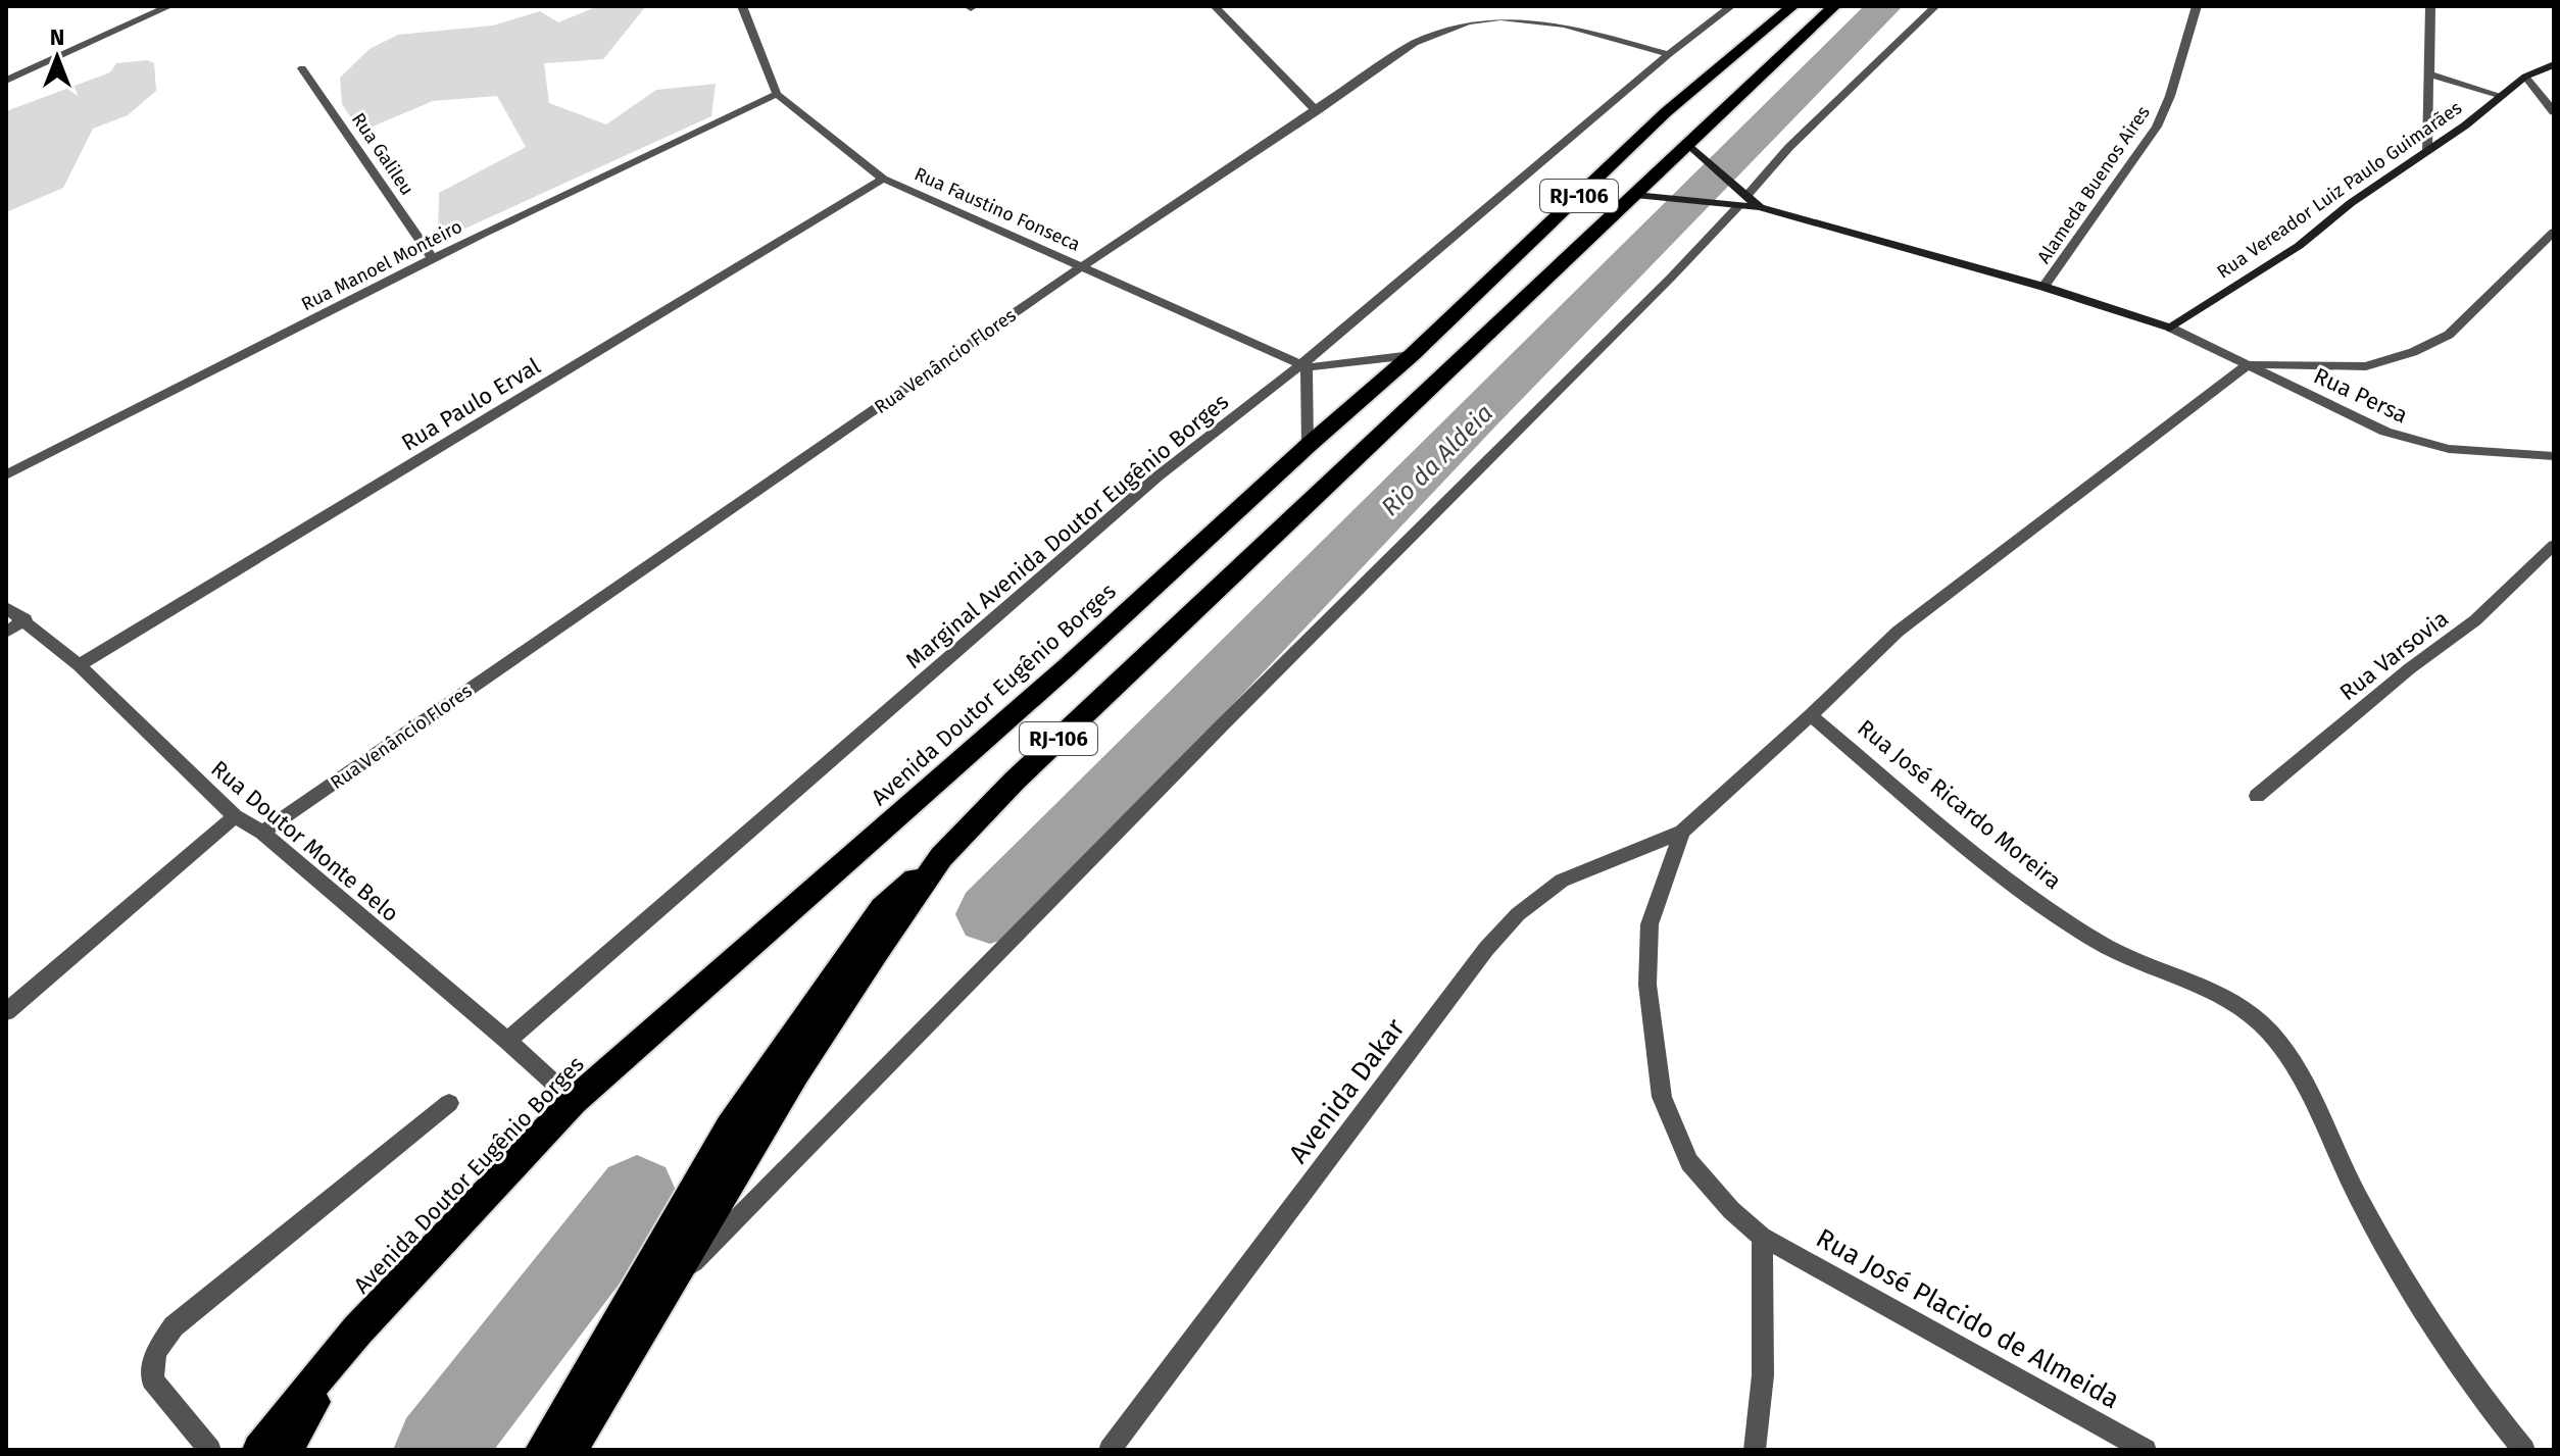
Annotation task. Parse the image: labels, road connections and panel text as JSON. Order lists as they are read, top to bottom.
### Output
{
  "streets": {
    "highway": ["RJ-106", "Avenida Doutor Eugênio Borges"],
    "street": [
      "Rua Galileu",
      "Alameda Buenos Aires",
      "Rua Vereador Luiz Paulo Guimarães",
      "Rua Faustino Fonseca",
      "Rua Manoel Monteiro",
      "Rua Venâncio Flores",
      "Rua Persa",
      "Rua Paulo Erval",
      "Marginal Avenida Doutor Eugênio Borges",
      "Rua Varsovia",
      "Rua José Ricardo Moreira",
      "Rua Doutor Monte Belo",
      "Avenida Dakar",
      "Rua José Placido de Almeida"
    ]
  },
  "crossings": [
    ["Rua Galileu", "Rua Manoel Monteiro"],
    ["Rua Faustino Fonseca", "Rua Manoel Monteiro"],
    ["Rua Faustino Fonseca", "Rua Venâncio Flores"],
    ["Rua Faustino Fonseca", "Rua Paulo Erval"],
    ["Rua Faustino Fonseca", "Marginal Avenida Doutor Eugênio Borges"],
    ["Rua Venâncio Flores", "Marginal Avenida Doutor Eugênio Borges"],
    ["Rua Venâncio Flores", "Rua Doutor Monte Belo"],
    ["Rua Paulo Erval", "Rua Doutor Monte Belo"],
    ["Marginal Avenida Doutor Eugênio Borges", "Rua Doutor Monte Belo"],
    ["Avenida Dakar", "Rua José Placido de Almeida"]
  ],
  "water": ["Rio da Aldeia"],
  "north": "top"
}
